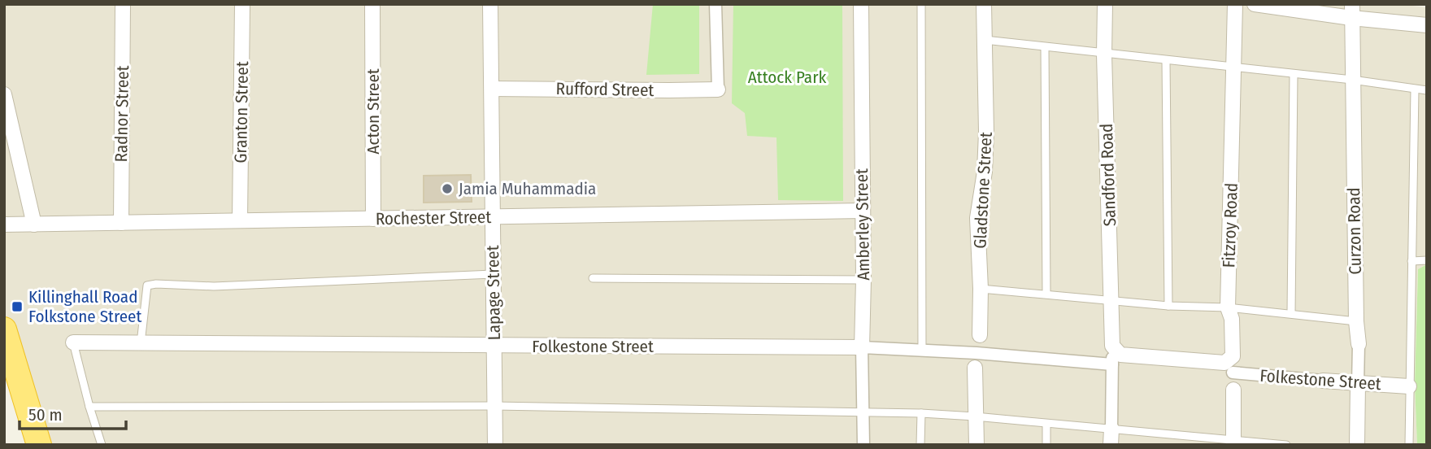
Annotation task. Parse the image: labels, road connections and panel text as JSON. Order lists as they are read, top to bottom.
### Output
{
  "streets": {
    "street": [
      "Rufford Street",
      "Acton Street",
      "Granton Street",
      "Radnor Street",
      "Sandford Road",
      "Gladstone Street",
      "Rochester Street",
      "Amberley Street",
      "Fitzroy Road",
      "Curzon Road",
      "Lapage Street",
      "Folkestone Street"
    ]
  },
  "crossings": [
    ["Rufford Street", "Lapage Street"],
    ["Acton Street", "Rochester Street"],
    ["Granton Street", "Rochester Street"],
    ["Radnor Street", "Rochester Street"],
    ["Sandford Road", "Folkestone Street"],
    ["Gladstone Street", "Folkestone Street"],
    ["Rochester Street", "Amberley Street"],
    ["Rochester Street", "Lapage Street"],
    ["Amberley Street", "Folkestone Street"],
    ["Fitzroy Road", "Folkestone Street"],
    ["Curzon Road", "Folkestone Street"],
    ["Lapage Street", "Folkestone Street"]
  ],
  "parks": ["Attock Park"],
  "places": {
    "other": ["Jamia Muhammadia"],
    "transit": ["Killinghall Road Folkstone Street"]
  },
  "scale_bar": "50 m"
}
